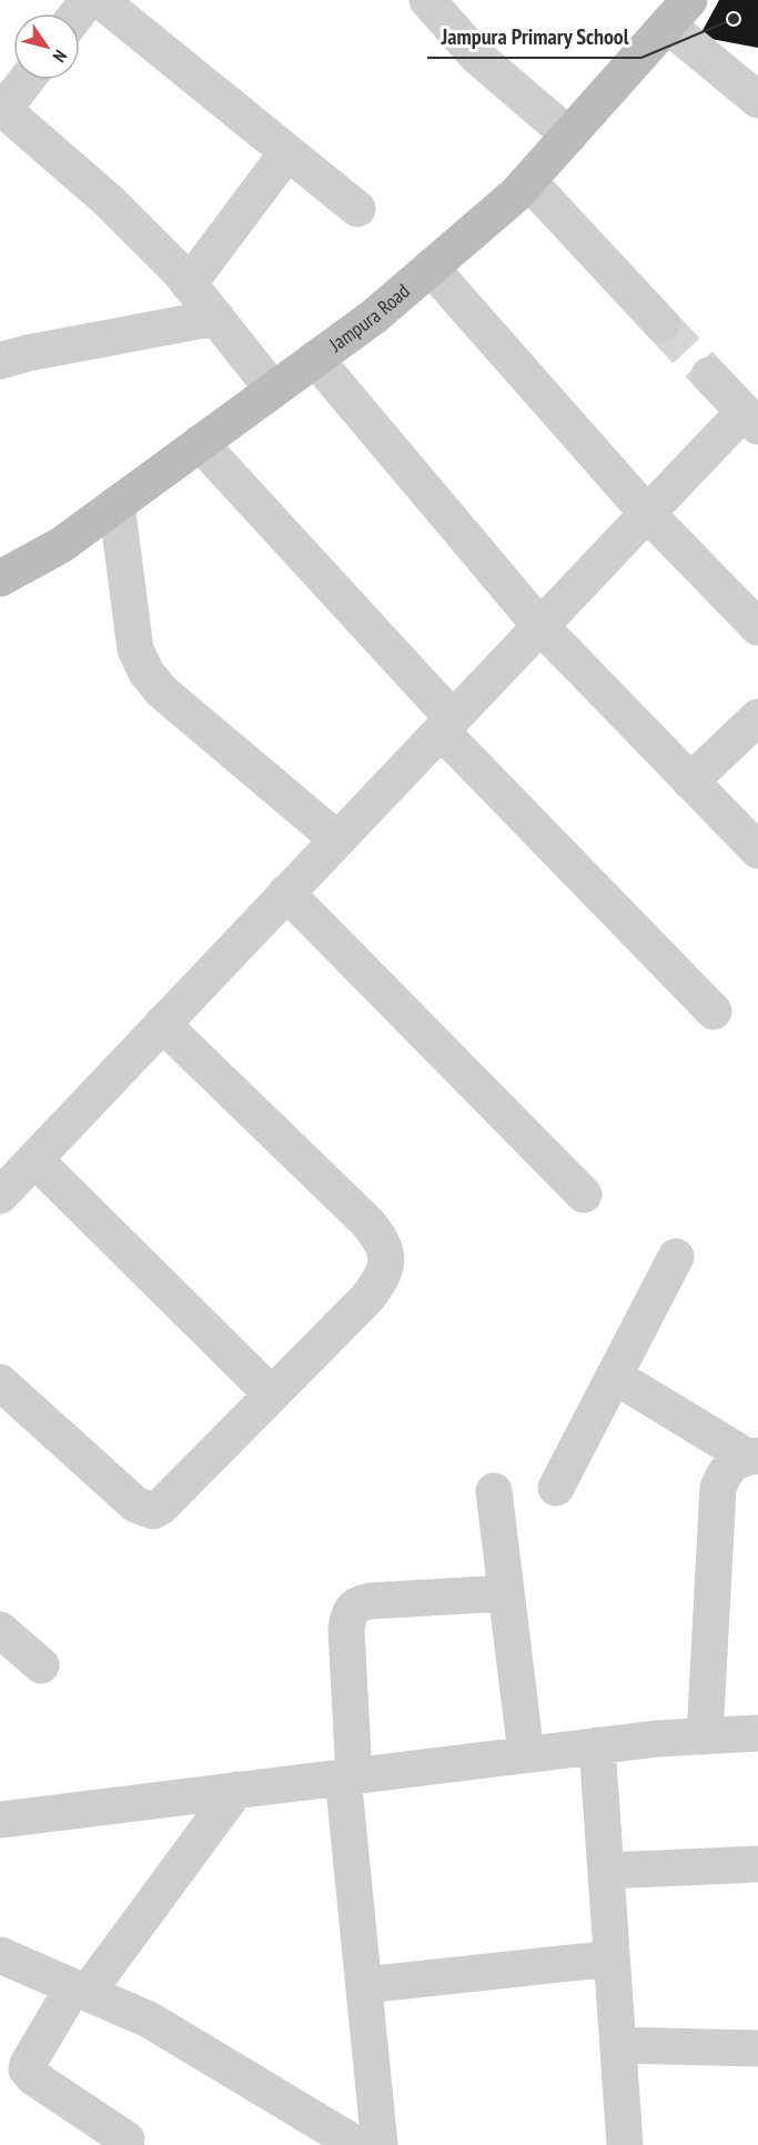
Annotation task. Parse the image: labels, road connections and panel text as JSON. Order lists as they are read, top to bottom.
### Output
{
  "streets": {
    "street": ["Jampura Road"]
  },
  "places": ["Jampura Primary School"],
  "north": "bottom right"
}
